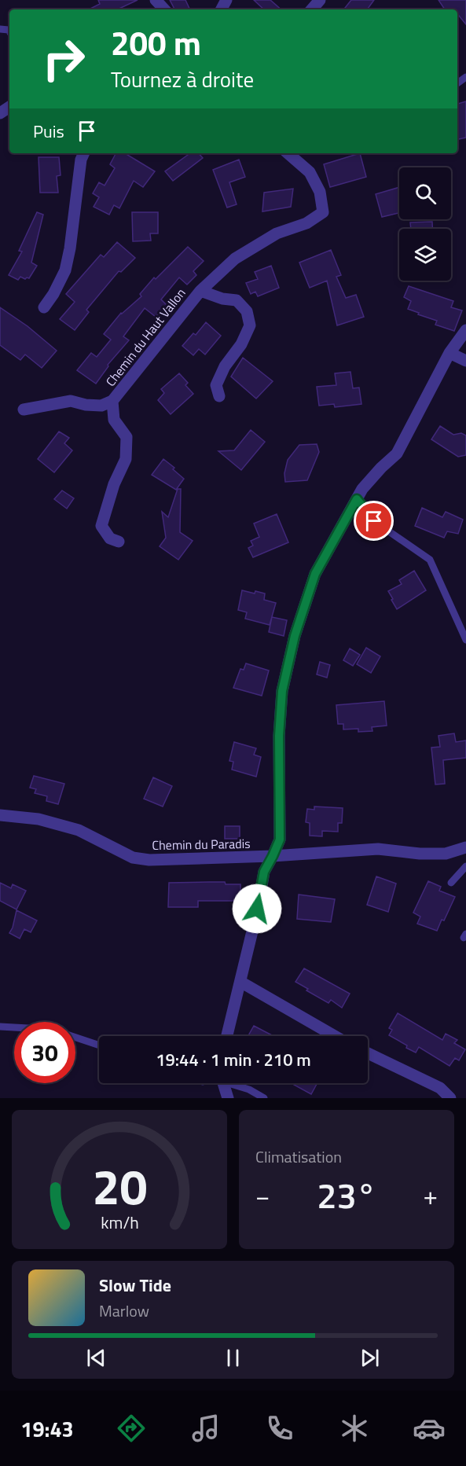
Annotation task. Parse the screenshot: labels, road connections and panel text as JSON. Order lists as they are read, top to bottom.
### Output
{
  "streets": {
    "street": ["Chemin du Haut Vallon", "Chemin du Paradis"]
  },
  "page": {
    "turn": ["200 m", "Tournez à droite"],
    "then": "Puis",
    "limit": "30",
    "trip": "19:44 · 1 min · 210 m",
    "tile": "Climatisation",
    "heat": ["−", "23°", "+"],
    "song": ["Slow Tide", "Marlow"],
    "tabs": "19:43",
    "gauge": ["20", "km/h"]
  }
}
